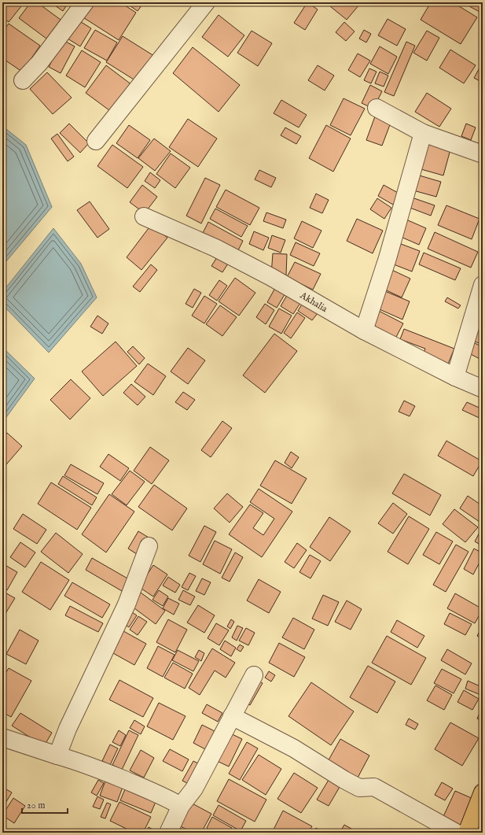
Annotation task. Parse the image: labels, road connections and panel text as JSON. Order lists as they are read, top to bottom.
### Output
{
  "streets": {
    "street": ["Akhalia"]
  },
  "scale_bar": "20 m"
}
